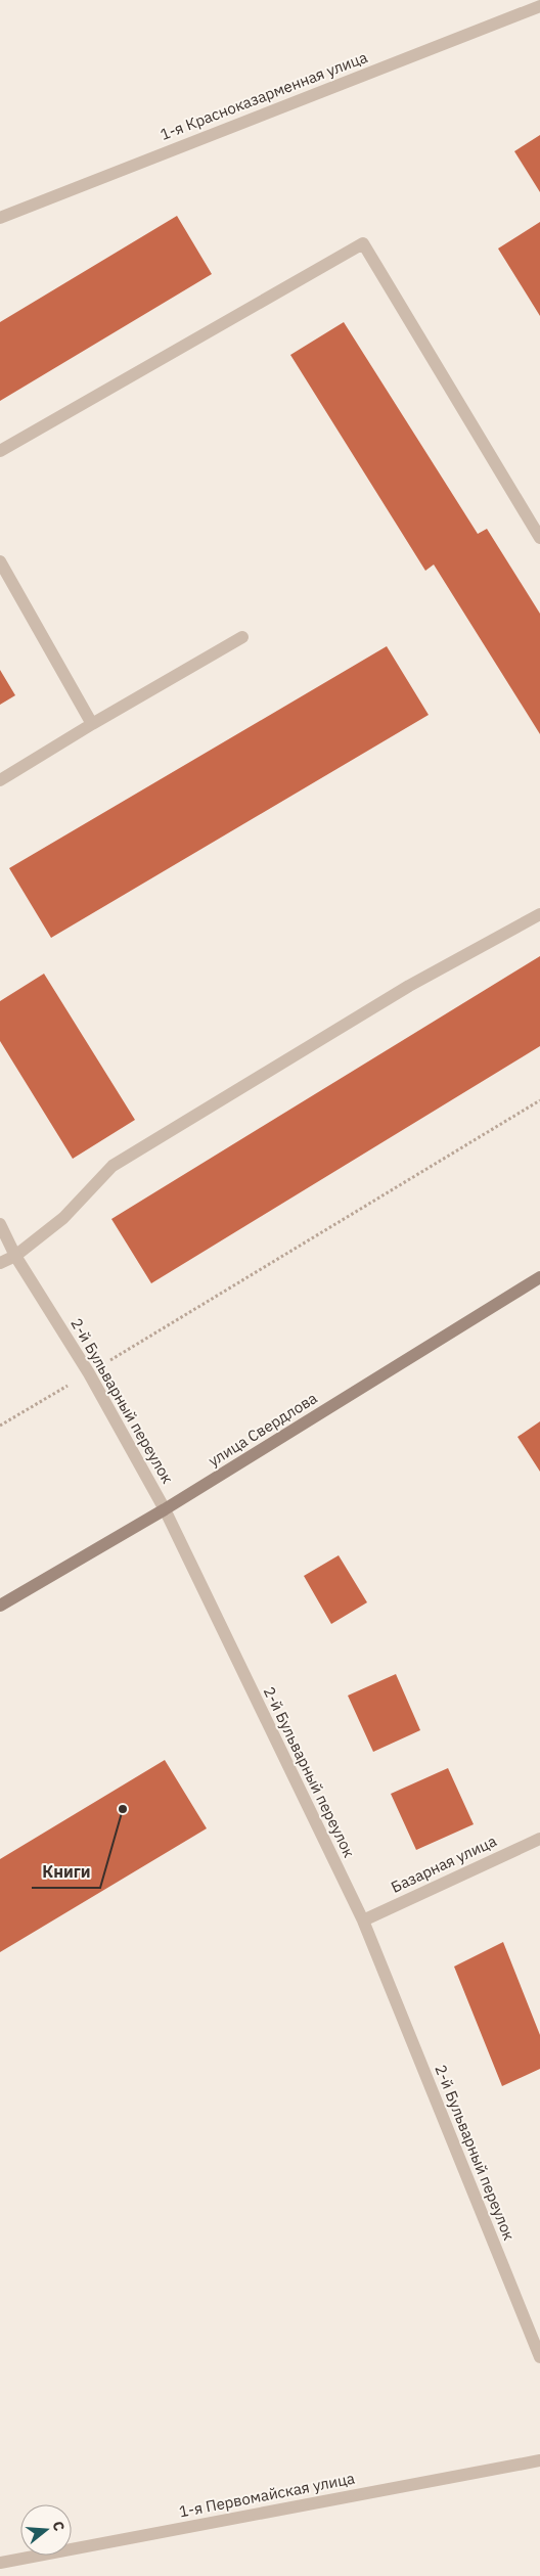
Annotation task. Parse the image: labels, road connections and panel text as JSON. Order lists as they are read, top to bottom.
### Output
{
  "streets": {
    "main road": ["улица Свердлова"],
    "street": [
      "1-я Красноказарменная улица",
      "2-й Бульварный переулок",
      "Базарная улица",
      "1-я Первомайская улица"
    ]
  },
  "crossings": [
    ["2-й Бульварный переулок", "улица Свердлова"],
    ["2-й Бульварный переулок", "Базарная улица"]
  ],
  "places": ["Книги"],
  "north": "right"
}
